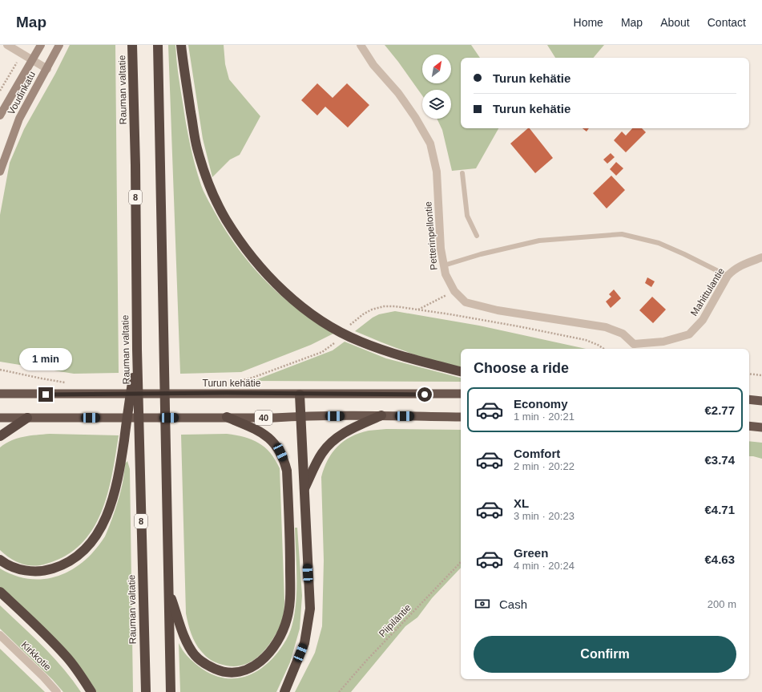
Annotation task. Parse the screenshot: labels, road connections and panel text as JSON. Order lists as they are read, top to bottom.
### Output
{
  "streets": {
    "highway": [
      "Rauman valtatie",
      "8",
      "Turun kehätie",
      "40"
    ],
    "main road": ["Voudinkatu"],
    "street": ["Petterinpellontie", "Mahittulantie", "Kirkkotie"],
    "path": ["Piipiläntie"]
  },
  "crossings": [
    ["Petterinpellontie", "Mahittulantie"]
  ],
  "north": "top right",
  "page": {
    "header": "Map",
    "nav": [
      "Home",
      "Map",
      "About",
      "Contact"
    ],
    "banner": ["Turun kehätie", "Turun kehätie"],
    "bubble": "1 min",
    "heading": "Choose a ride",
    "list": [
      {
        "name": "Economy",
        "note": "1 min · 20:21",
        "value": "€2.77"
      },
      {
        "name": "Comfort",
        "note": "2 min · 20:22",
        "value": "€3.74"
      },
      {
        "name": "XL",
        "note": "3 min · 20:23",
        "value": "€4.71"
      },
      {
        "name": "Green",
        "note": "4 min · 20:24",
        "value": "€4.63"
      }
    ],
    "pay": ["Cash", "200 m"],
    "buttons": "Confirm"
  }
}
